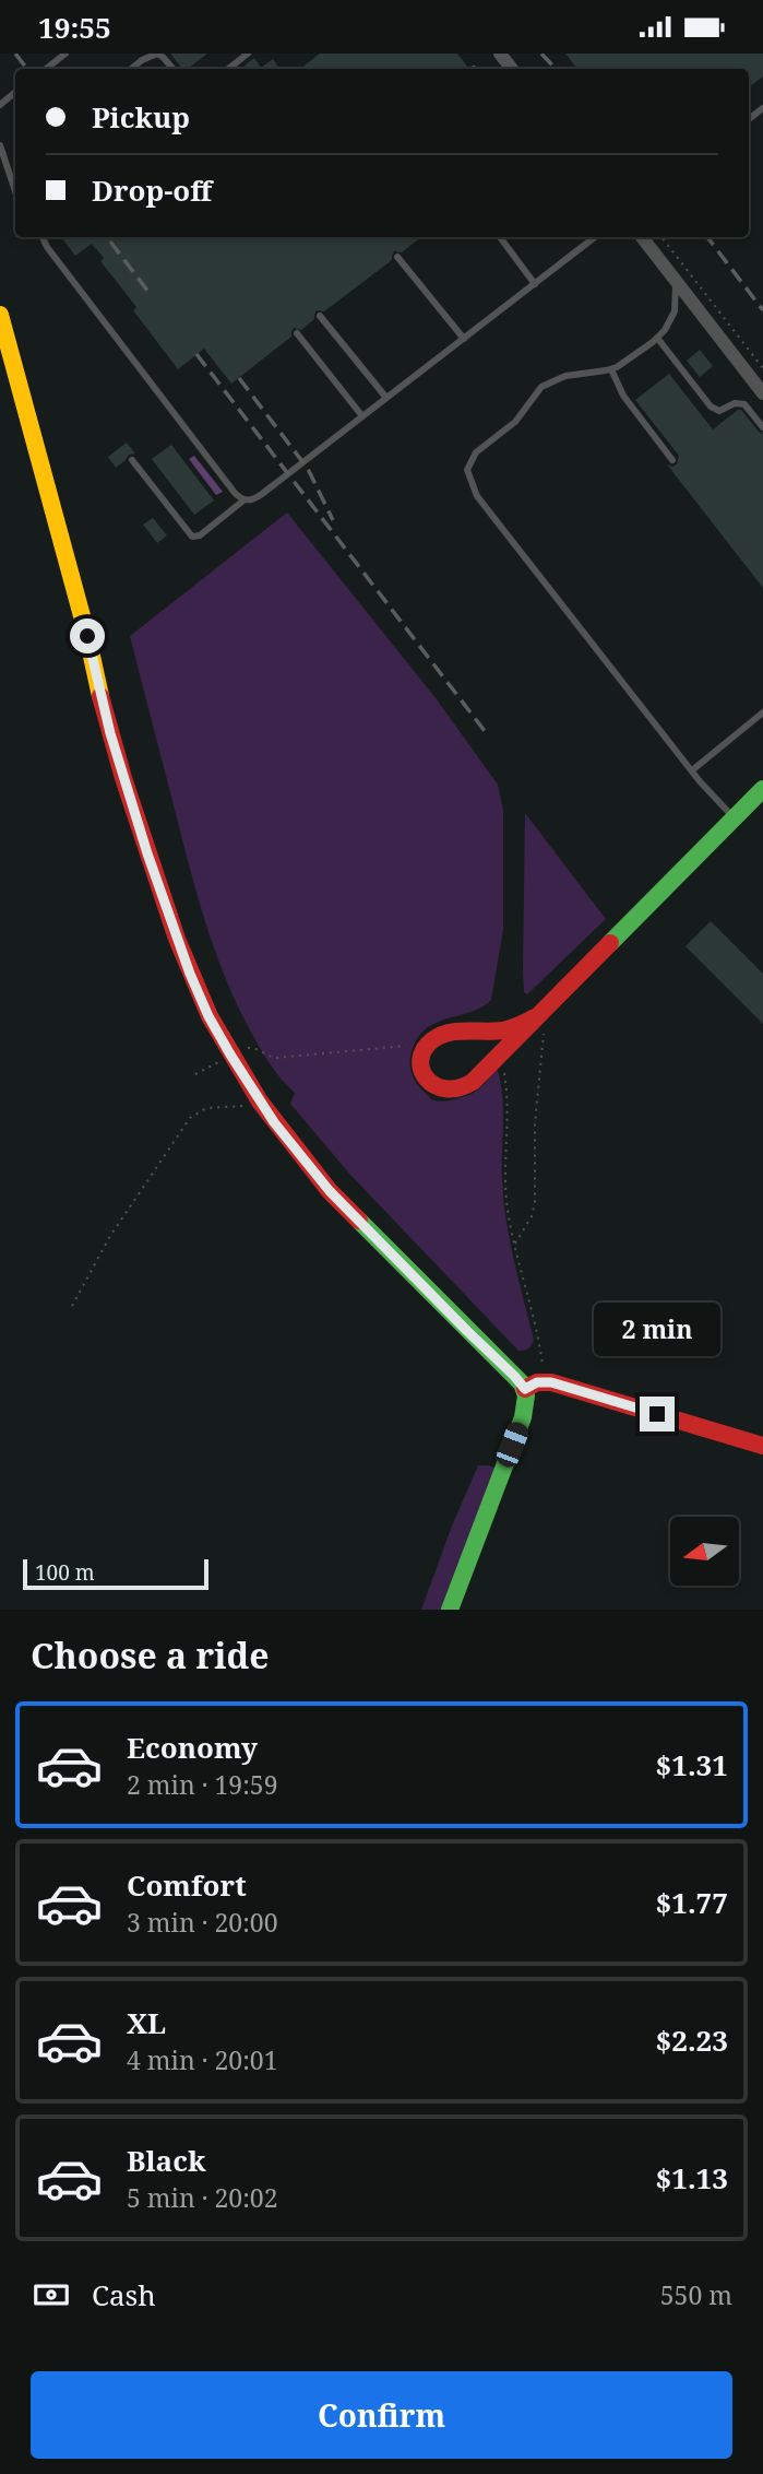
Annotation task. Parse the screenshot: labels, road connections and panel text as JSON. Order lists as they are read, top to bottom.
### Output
{
  "scale_bar": "100 m",
  "north": "left",
  "page": {
    "status": "19:55",
    "banner": ["Pickup", "Drop-off"],
    "bubble": "2 min",
    "scale": "100 m",
    "heading": "Choose a ride",
    "list": [
      {
        "name": "Economy",
        "note": "2 min · 19:59",
        "value": "$1.31"
      },
      {
        "name": "Comfort",
        "note": "3 min · 20:00",
        "value": "$1.77"
      },
      {
        "name": "XL",
        "note": "4 min · 20:01",
        "value": "$2.23"
      },
      {
        "name": "Black",
        "note": "5 min · 20:02",
        "value": "$1.13"
      }
    ],
    "pay": ["Cash", "550 m"],
    "buttons": "Confirm"
  }
}
